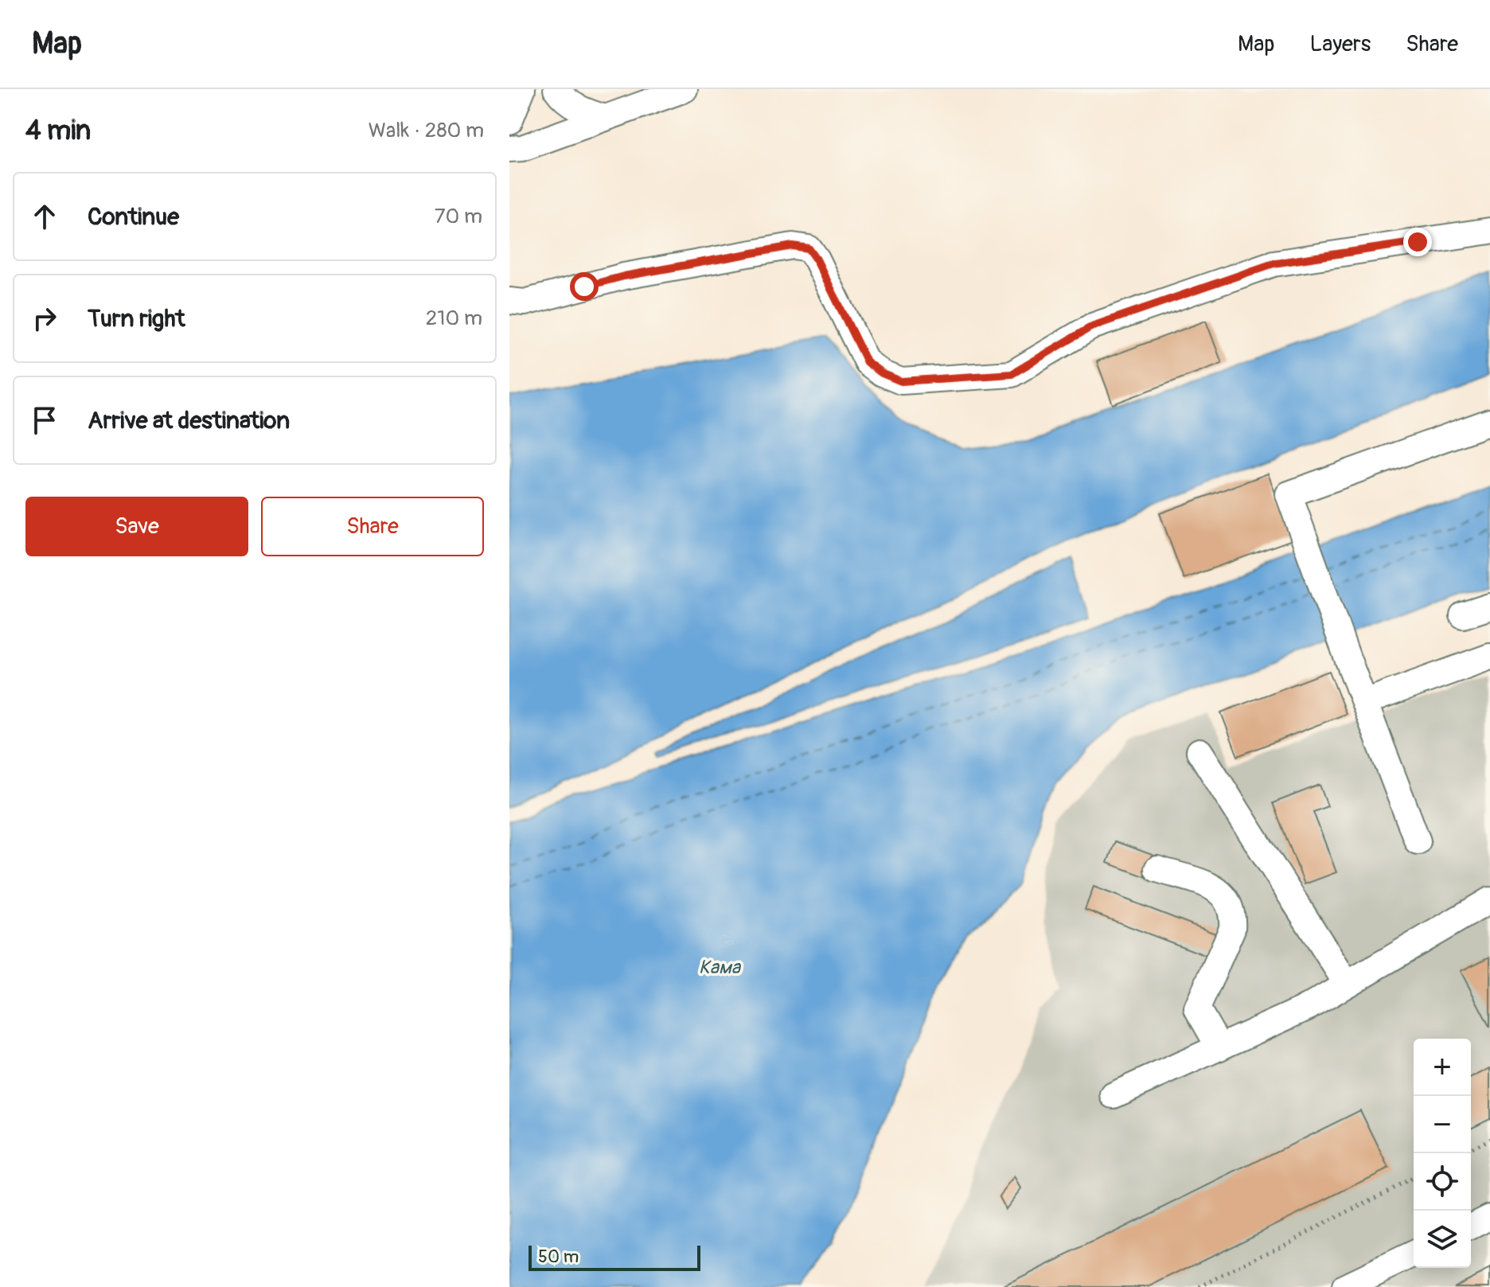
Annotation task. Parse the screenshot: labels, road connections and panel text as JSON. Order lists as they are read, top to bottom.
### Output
{
  "water": ["Кама"],
  "scale_bar": "50 m",
  "page": {
    "header": "Map",
    "nav": ["Map", "Layers", "Share"],
    "heading": ["4 min", "Walk · 280 m"],
    "list": [
      ["Continue", "70 m"],
      ["Turn right", "210 m"],
      "Arrive at destination"
    ],
    "buttons": ["Save", "Share"],
    "map_buttons": ["+", "−"],
    "scale": "50 m"
  }
}
